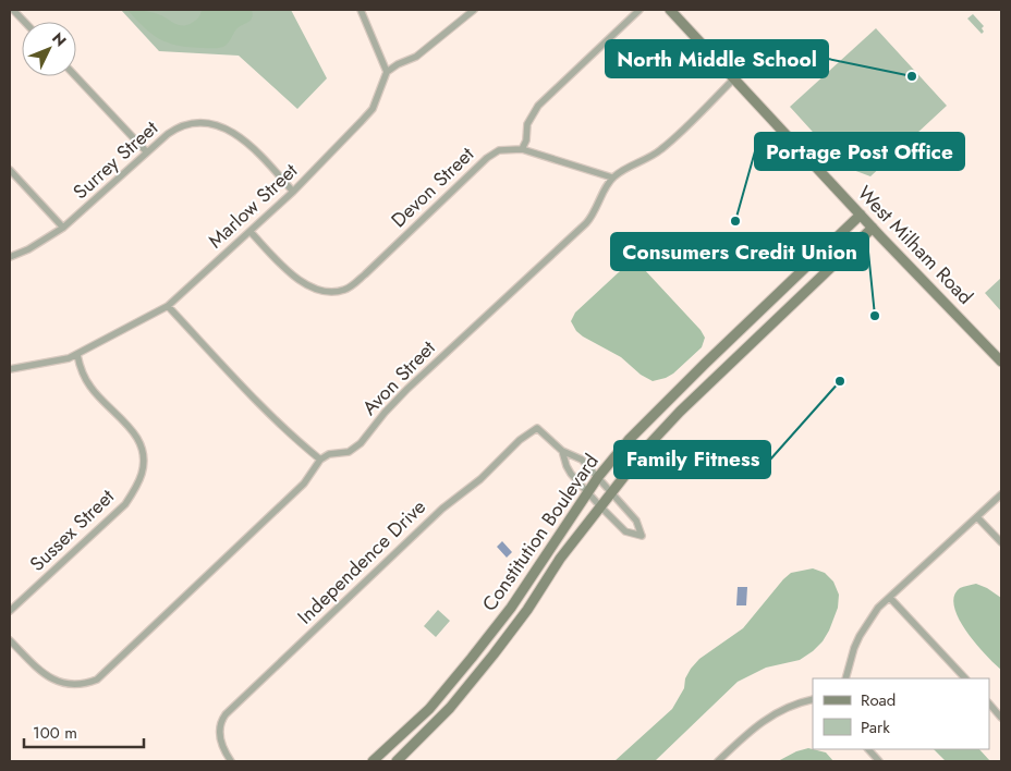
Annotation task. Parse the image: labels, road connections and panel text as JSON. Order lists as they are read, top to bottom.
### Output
{
  "streets": {
    "street": [
      "Surrey Street",
      "Devon Street",
      "Marlow Street",
      "West Milham Road",
      "Avon Street",
      "Sussex Street",
      "Constitution Boulevard",
      "Independence Drive"
    ]
  },
  "crossings": [
    ["Surrey Street", "Marlow Street"],
    ["Devon Street", "Marlow Street"],
    ["Marlow Street", "Sussex Street"],
    ["West Milham Road", "Constitution Boulevard"],
    ["Constitution Boulevard", "Independence Drive"]
  ],
  "places": [
    "North Middle School",
    "Portage Post Office",
    "Consumers Credit Union",
    "Family Fitness"
  ],
  "legend": ["Road", "Park"],
  "scale_bar": "100 m",
  "north": "top right"
}
